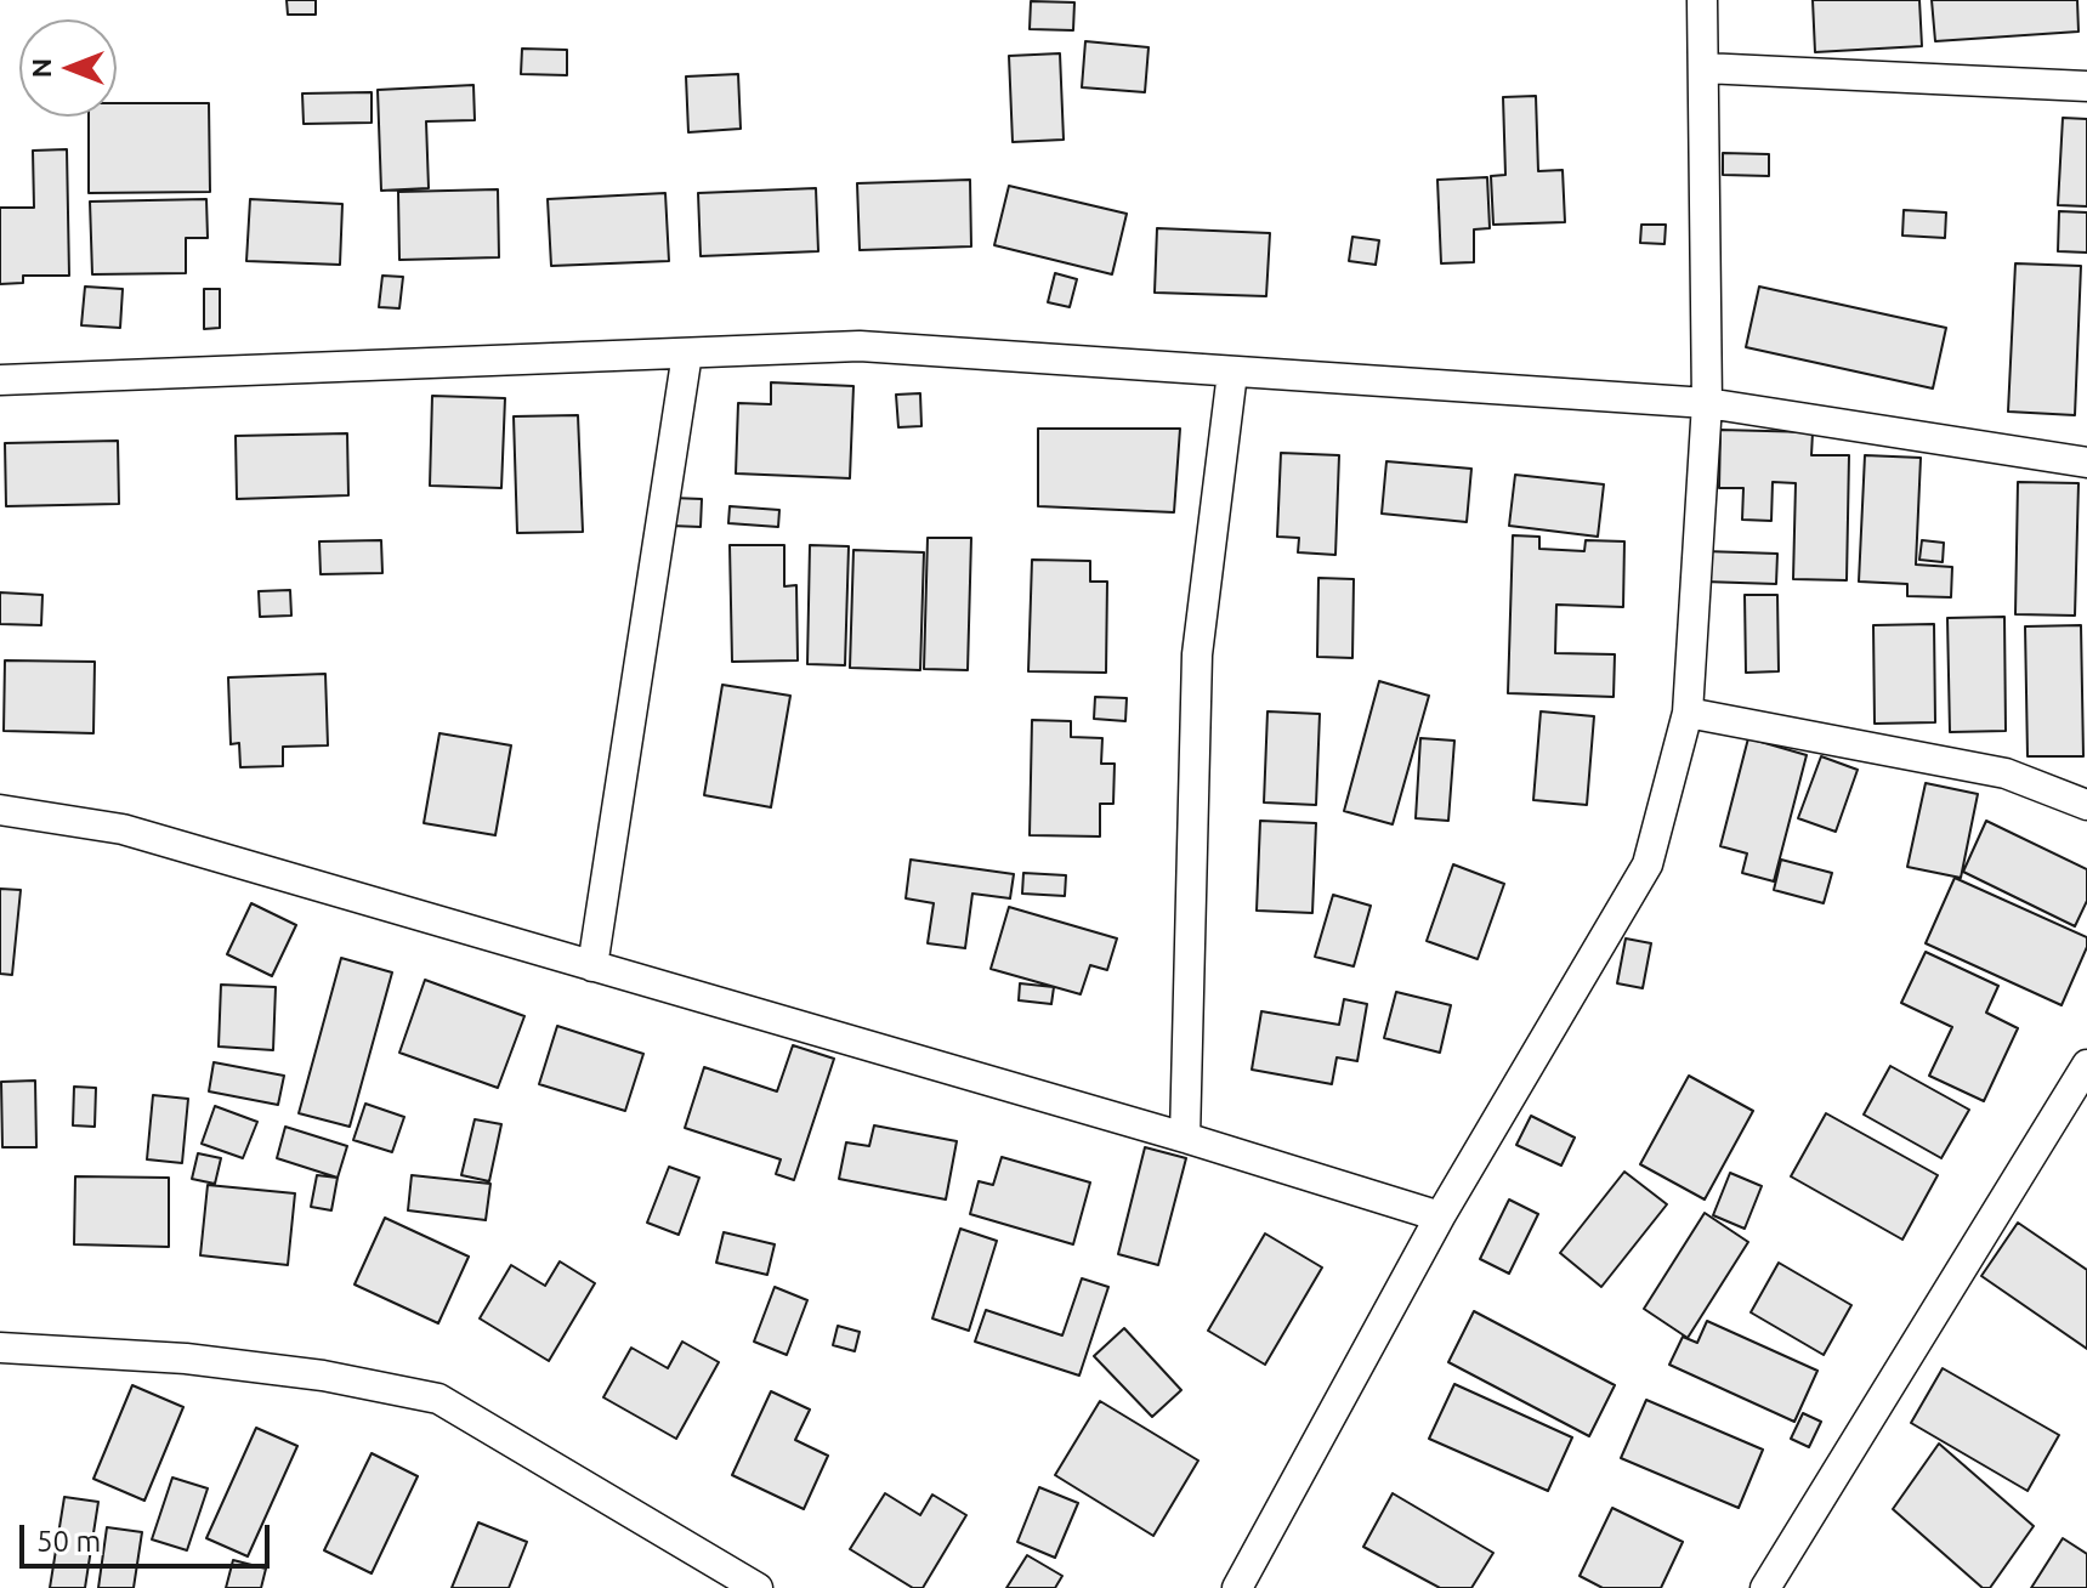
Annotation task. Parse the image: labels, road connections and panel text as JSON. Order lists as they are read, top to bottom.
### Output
{
  "scale_bar": "50 m",
  "north": "left"
}
